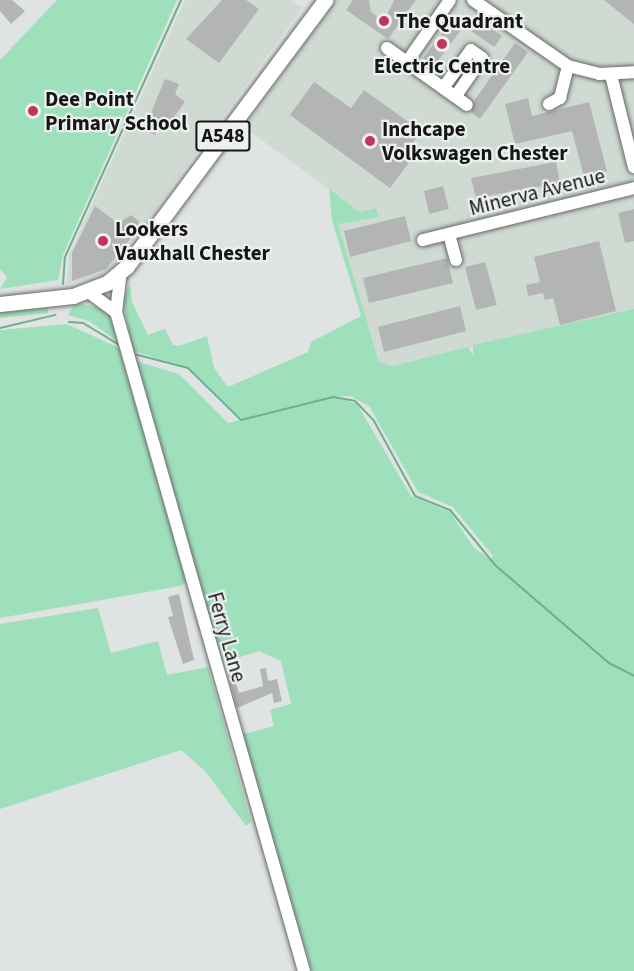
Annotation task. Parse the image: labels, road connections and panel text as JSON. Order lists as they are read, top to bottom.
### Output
{
  "streets": {
    "main road": ["A548"],
    "street": ["Minerva Avenue", "Ferry Lane"]
  },
  "crossings": [
    ["A548", "Ferry Lane"]
  ],
  "places": [
    "The Quadrant",
    "Electric Centre",
    "Dee Point Primary School",
    "Inchcape Volkswagen Chester",
    "Lookers Vauxhall Chester"
  ]
}
